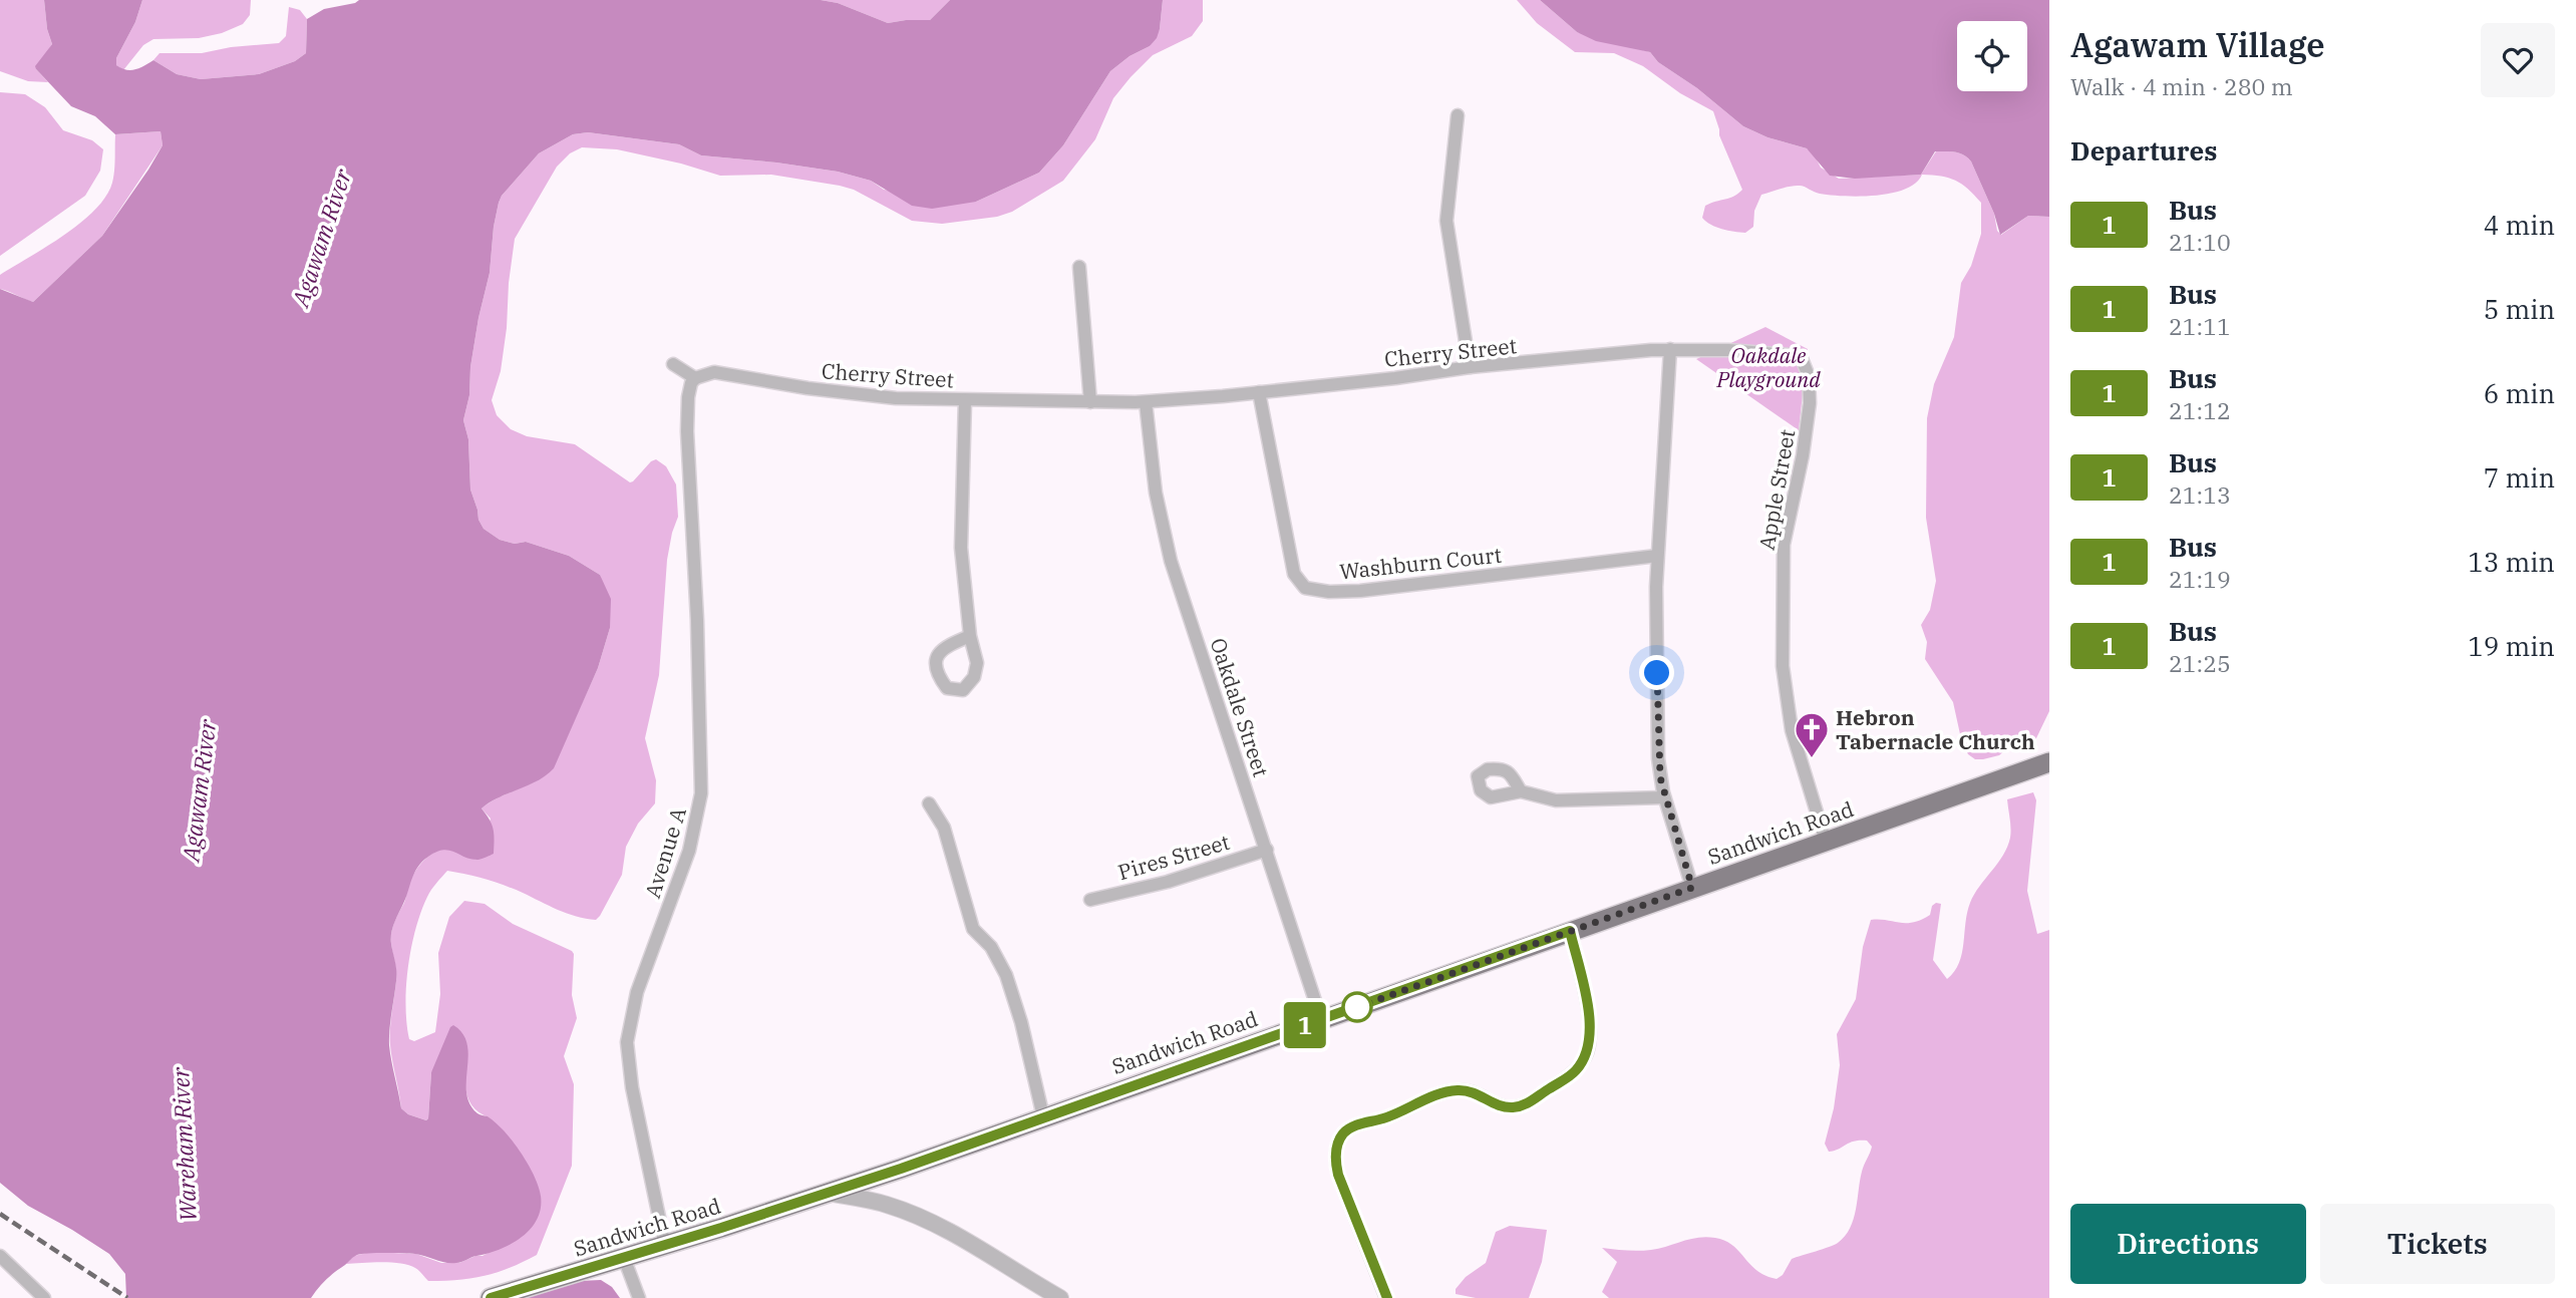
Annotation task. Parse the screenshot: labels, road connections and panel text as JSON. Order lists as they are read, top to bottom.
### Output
{
  "streets": {
    "main road": ["Sandwich Road"],
    "street": [
      "Cherry Street",
      "Apple Street",
      "Washburn Court",
      "Oakdale Street",
      "Avenue A",
      "Pires Street"
    ]
  },
  "crossings": [
    ["Cherry Street", "Apple Street"],
    ["Cherry Street", "Washburn Court"],
    ["Cherry Street", "Oakdale Street"],
    ["Cherry Street", "Avenue A"],
    ["Apple Street", "Sandwich Road"],
    ["Oakdale Street", "Sandwich Road"],
    ["Oakdale Street", "Pires Street"],
    ["Sandwich Road", "Avenue A"]
  ],
  "water": ["Agawam River", "Wareham River"],
  "parks": ["Oakdale Playground"],
  "places": {
    "church": ["Hebron Tabernacle Church"]
  },
  "lines": ["bus line 1"],
  "page": {
    "on_map": "1",
    "heading": [
      ["Agawam Village", "Walk · 4 min · 280 m"],
      "Departures"
    ],
    "list": [
      {
        "mark": "1",
        "name": "Bus",
        "note": "21:10",
        "value": "4 min"
      },
      {
        "mark": "1",
        "name": "Bus",
        "note": "21:11",
        "value": "5 min"
      },
      {
        "mark": "1",
        "name": "Bus",
        "note": "21:12",
        "value": "6 min"
      },
      {
        "mark": "1",
        "name": "Bus",
        "note": "21:13",
        "value": "7 min"
      },
      {
        "mark": "1",
        "name": "Bus",
        "note": "21:19",
        "value": "13 min"
      },
      {
        "mark": "1",
        "name": "Bus",
        "note": "21:25",
        "value": "19 min"
      }
    ],
    "buttons": ["Directions", "Tickets"]
  }
}
